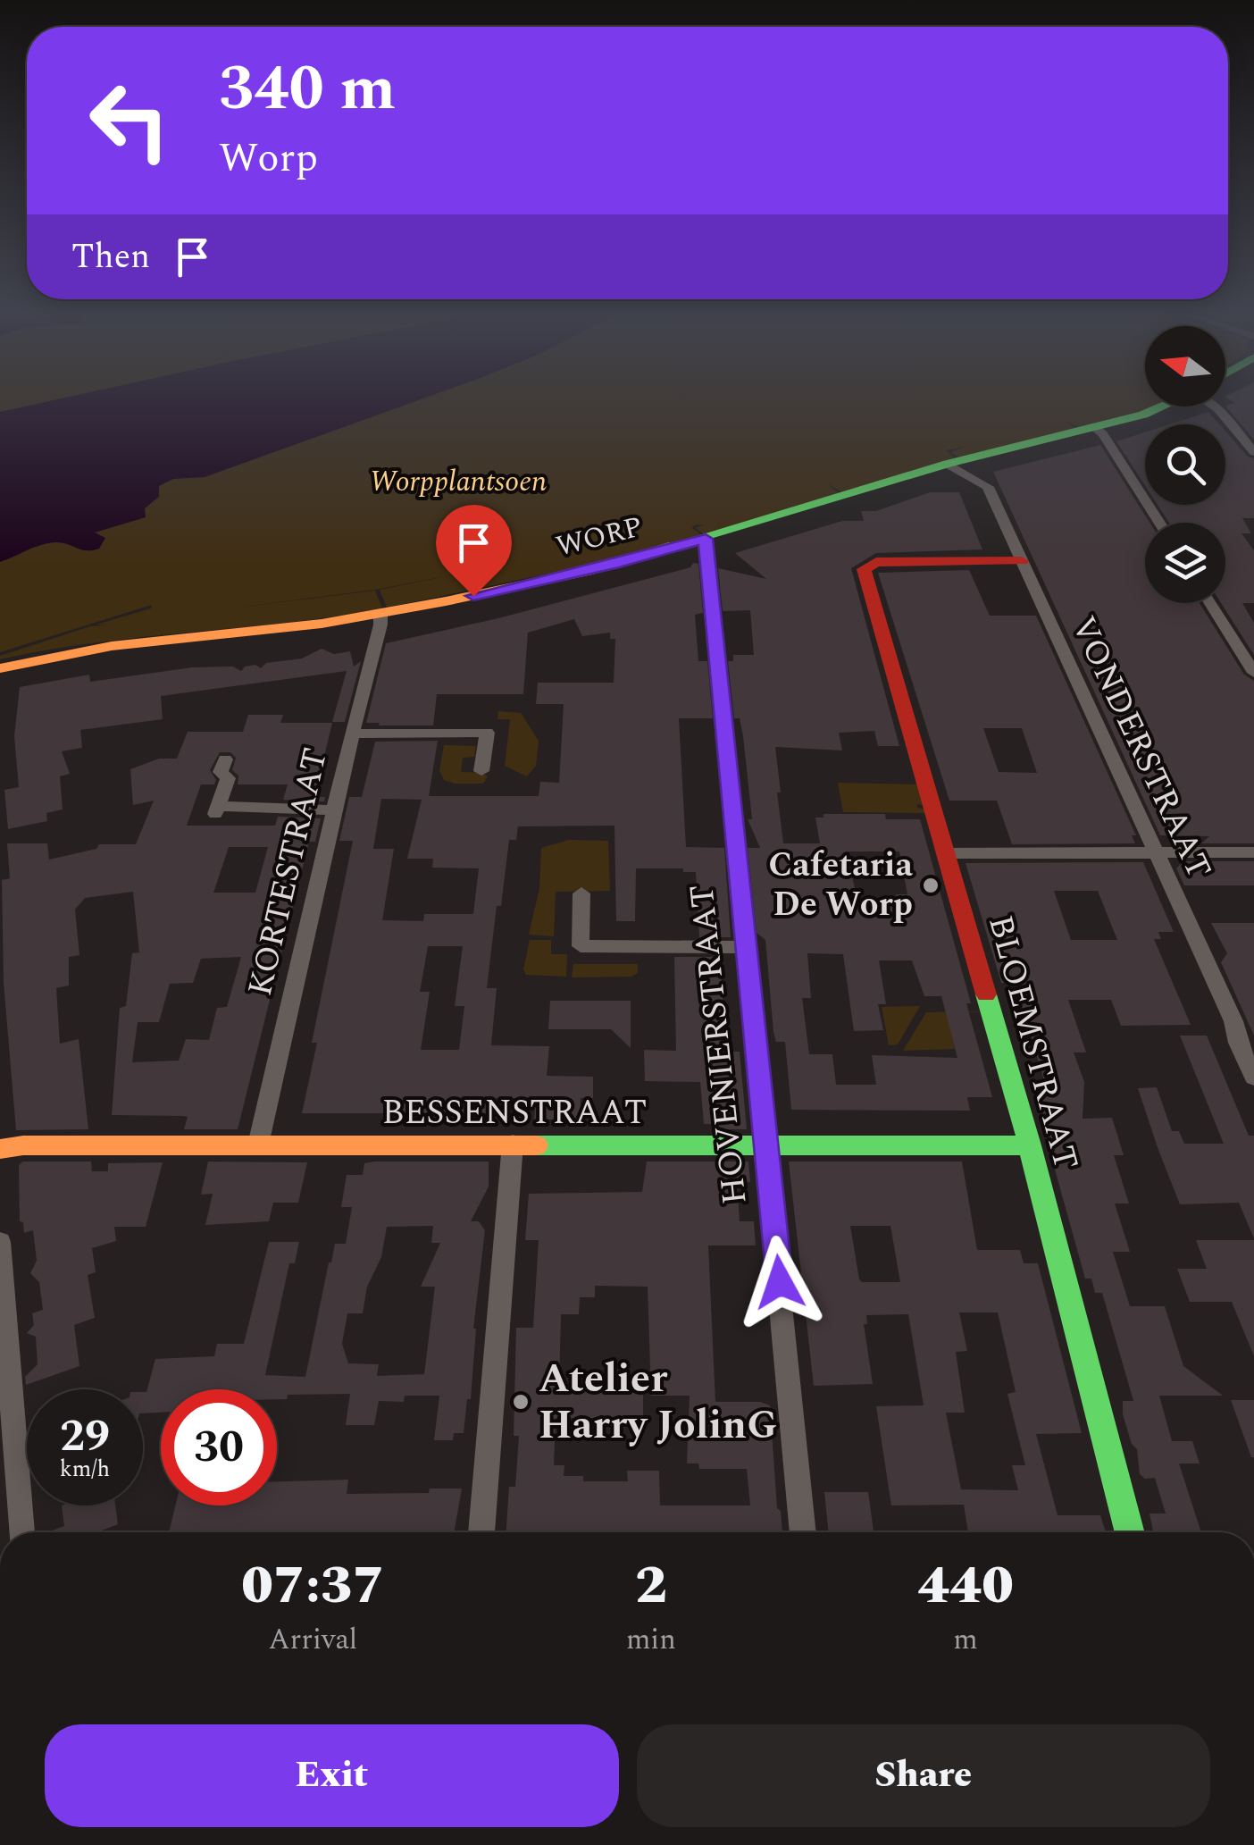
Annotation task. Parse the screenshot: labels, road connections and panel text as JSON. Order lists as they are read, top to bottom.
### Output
{
  "streets": {
    "street": [
      "WORP",
      "VONDERSTRAAT",
      "KORTESTRAAT",
      "BLOEMSTRAAT",
      "HOVENIERSTRAAT",
      "BESSENSTRAAT"
    ]
  },
  "crossings": [
    ["WORP", "VONDERSTRAAT"],
    ["WORP", "KORTESTRAAT"],
    ["WORP", "HOVENIERSTRAAT"],
    ["VONDERSTRAAT", "BLOEMSTRAAT"],
    ["KORTESTRAAT", "BESSENSTRAAT"],
    ["BLOEMSTRAAT", "BESSENSTRAAT"],
    ["HOVENIERSTRAAT", "BESSENSTRAAT"]
  ],
  "parks": ["Worpplantsoen"],
  "places": ["Cafetaria De Worp", "Atelier Harry JolinG"],
  "north": "left",
  "page": {
    "turn": ["340 m", "Worp"],
    "then": "Then",
    "speed": "29 km/h",
    "limit": "30",
    "eta": [
      "07:37",
      "Arrival",
      "2",
      "min",
      "440",
      "m"
    ],
    "buttons": ["Exit", "Share"]
  }
}
